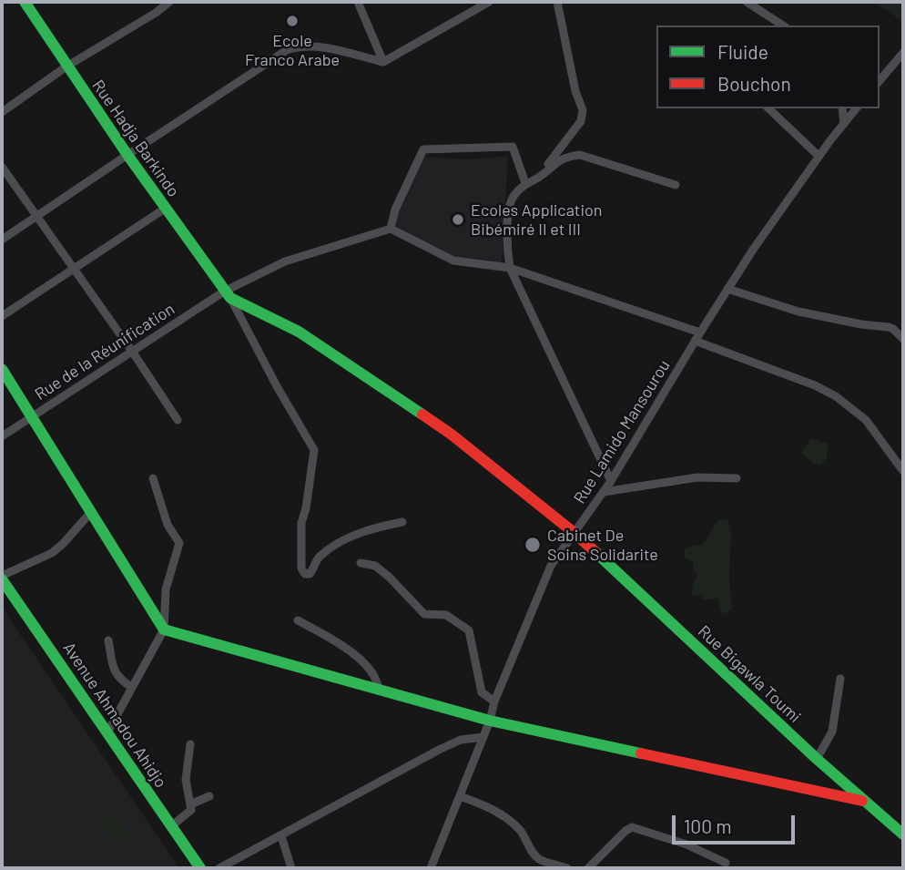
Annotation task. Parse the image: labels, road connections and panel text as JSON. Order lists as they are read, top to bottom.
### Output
{
  "streets": {
    "street": [
      "Rue Hadja Barkindo",
      "Rue de la Réunification",
      "Rue Lamido Mansourou",
      "Rue Bigawla Toumi",
      "Avenue Ahmadou Ahidjo"
    ]
  },
  "crossings": [
    ["Rue Hadja Barkindo", "Rue de la Réunification"],
    ["Rue Hadja Barkindo", "Rue Bigawla Toumi"],
    ["Rue de la Réunification", "Rue Bigawla Toumi"],
    ["Rue Lamido Mansourou", "Rue Bigawla Toumi"]
  ],
  "places": ["Ecole Franco Arabe", "Ecoles Application Bibémiré II et III", "Cabinet De Soins Solidarite"],
  "legend": ["Fluide", "Bouchon"],
  "scale_bar": "100 m"
}
